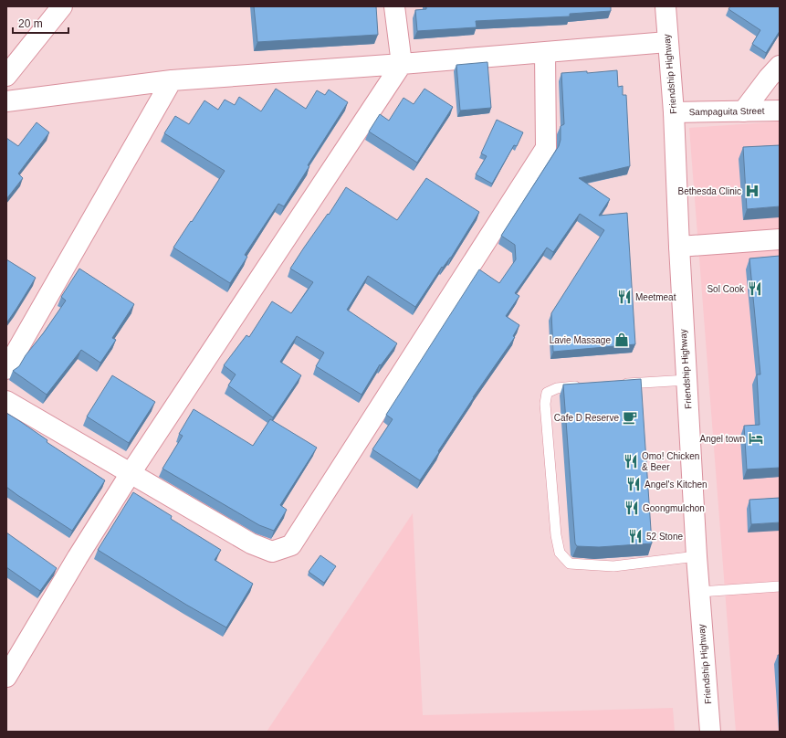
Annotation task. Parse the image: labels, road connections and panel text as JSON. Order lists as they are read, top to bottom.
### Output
{
  "streets": {
    "street": ["Friendship Highway", "Sampaguita Street"]
  },
  "crossings": [
    ["Friendship Highway", "Sampaguita Street"]
  ],
  "places": {
    "hospital": ["Bethesda Clinic"],
    "restaurant": [
      "Sol Cook",
      "Meetmeat",
      "Omo! Chicken & Beer",
      "Angel's Kitchen",
      "Goongmulchon",
      "52 Stone"
    ],
    "shop": ["Lavie Massage"],
    "cafe": ["Cafe D Reserve"],
    "hotel": ["Angel town"]
  },
  "scale_bar": "20 m"
}
